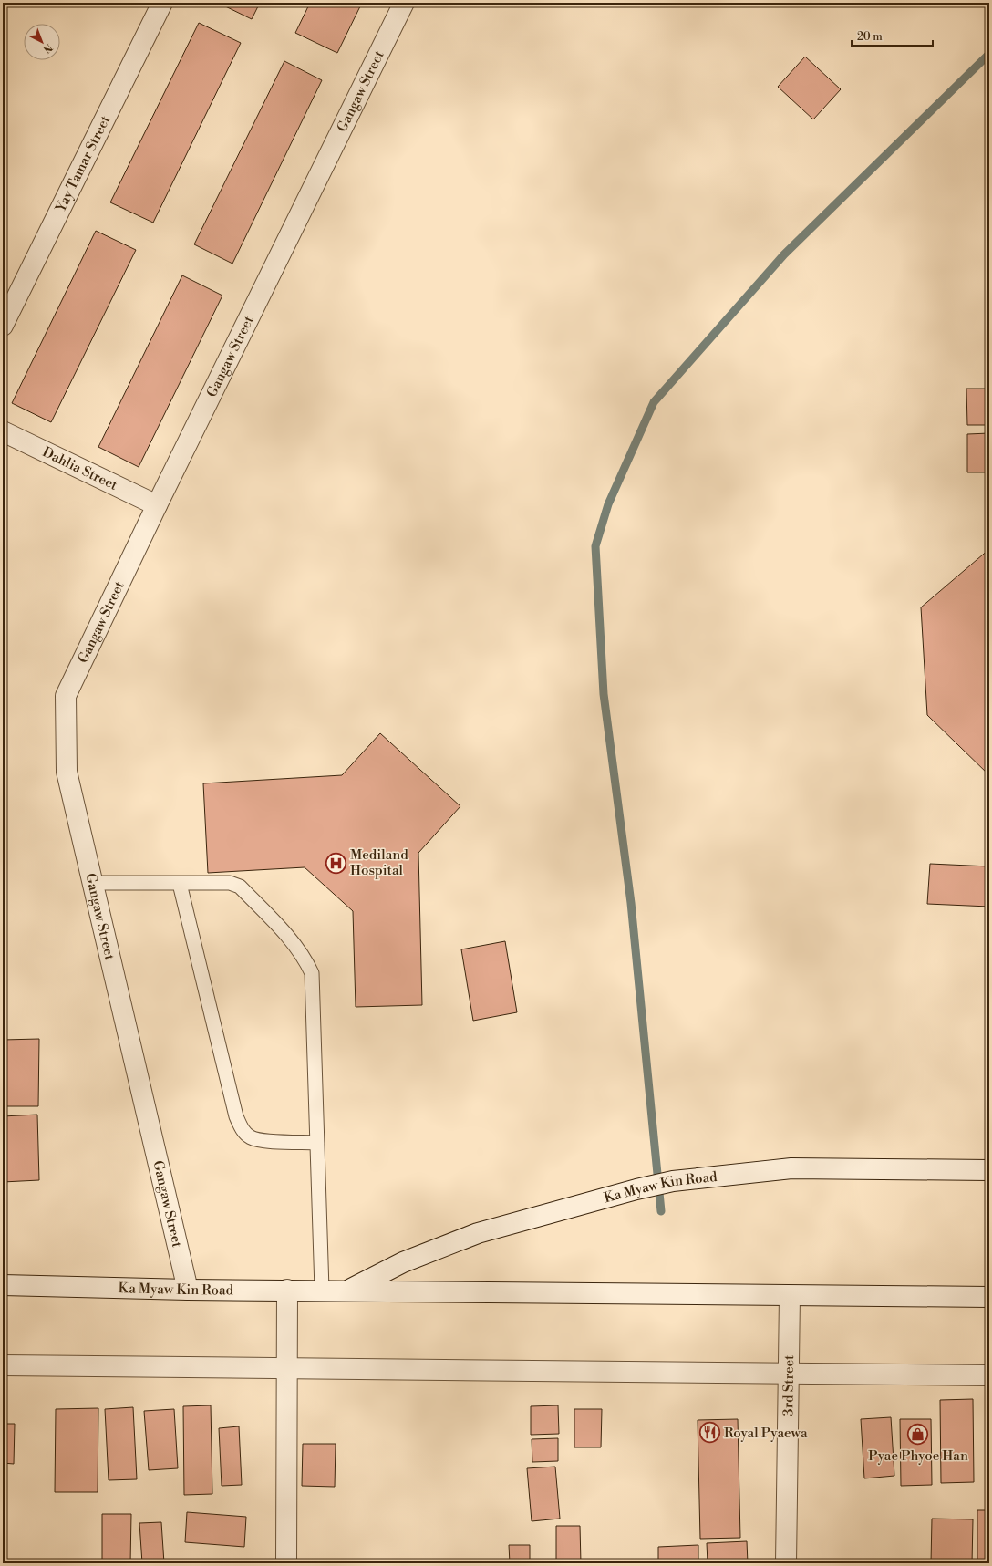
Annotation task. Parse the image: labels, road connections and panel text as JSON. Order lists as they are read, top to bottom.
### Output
{
  "streets": {
    "street": [
      "Gangaw Street",
      "Yay Tamar Street",
      "Dahlia Street",
      "Ka Myaw Kin Road",
      "3rd Street"
    ]
  },
  "crossings": [
    ["Gangaw Street", "Dahlia Street"],
    ["Gangaw Street", "Ka Myaw Kin Road"],
    ["Ka Myaw Kin Road", "3rd Street"]
  ],
  "places": {
    "hospital": ["Mediland Hospital"],
    "restaurant": ["Royal Pyaewa"],
    "shop": ["Pyae Phyoe Han"]
  },
  "scale_bar": "20 m",
  "north": "bottom right"
}
